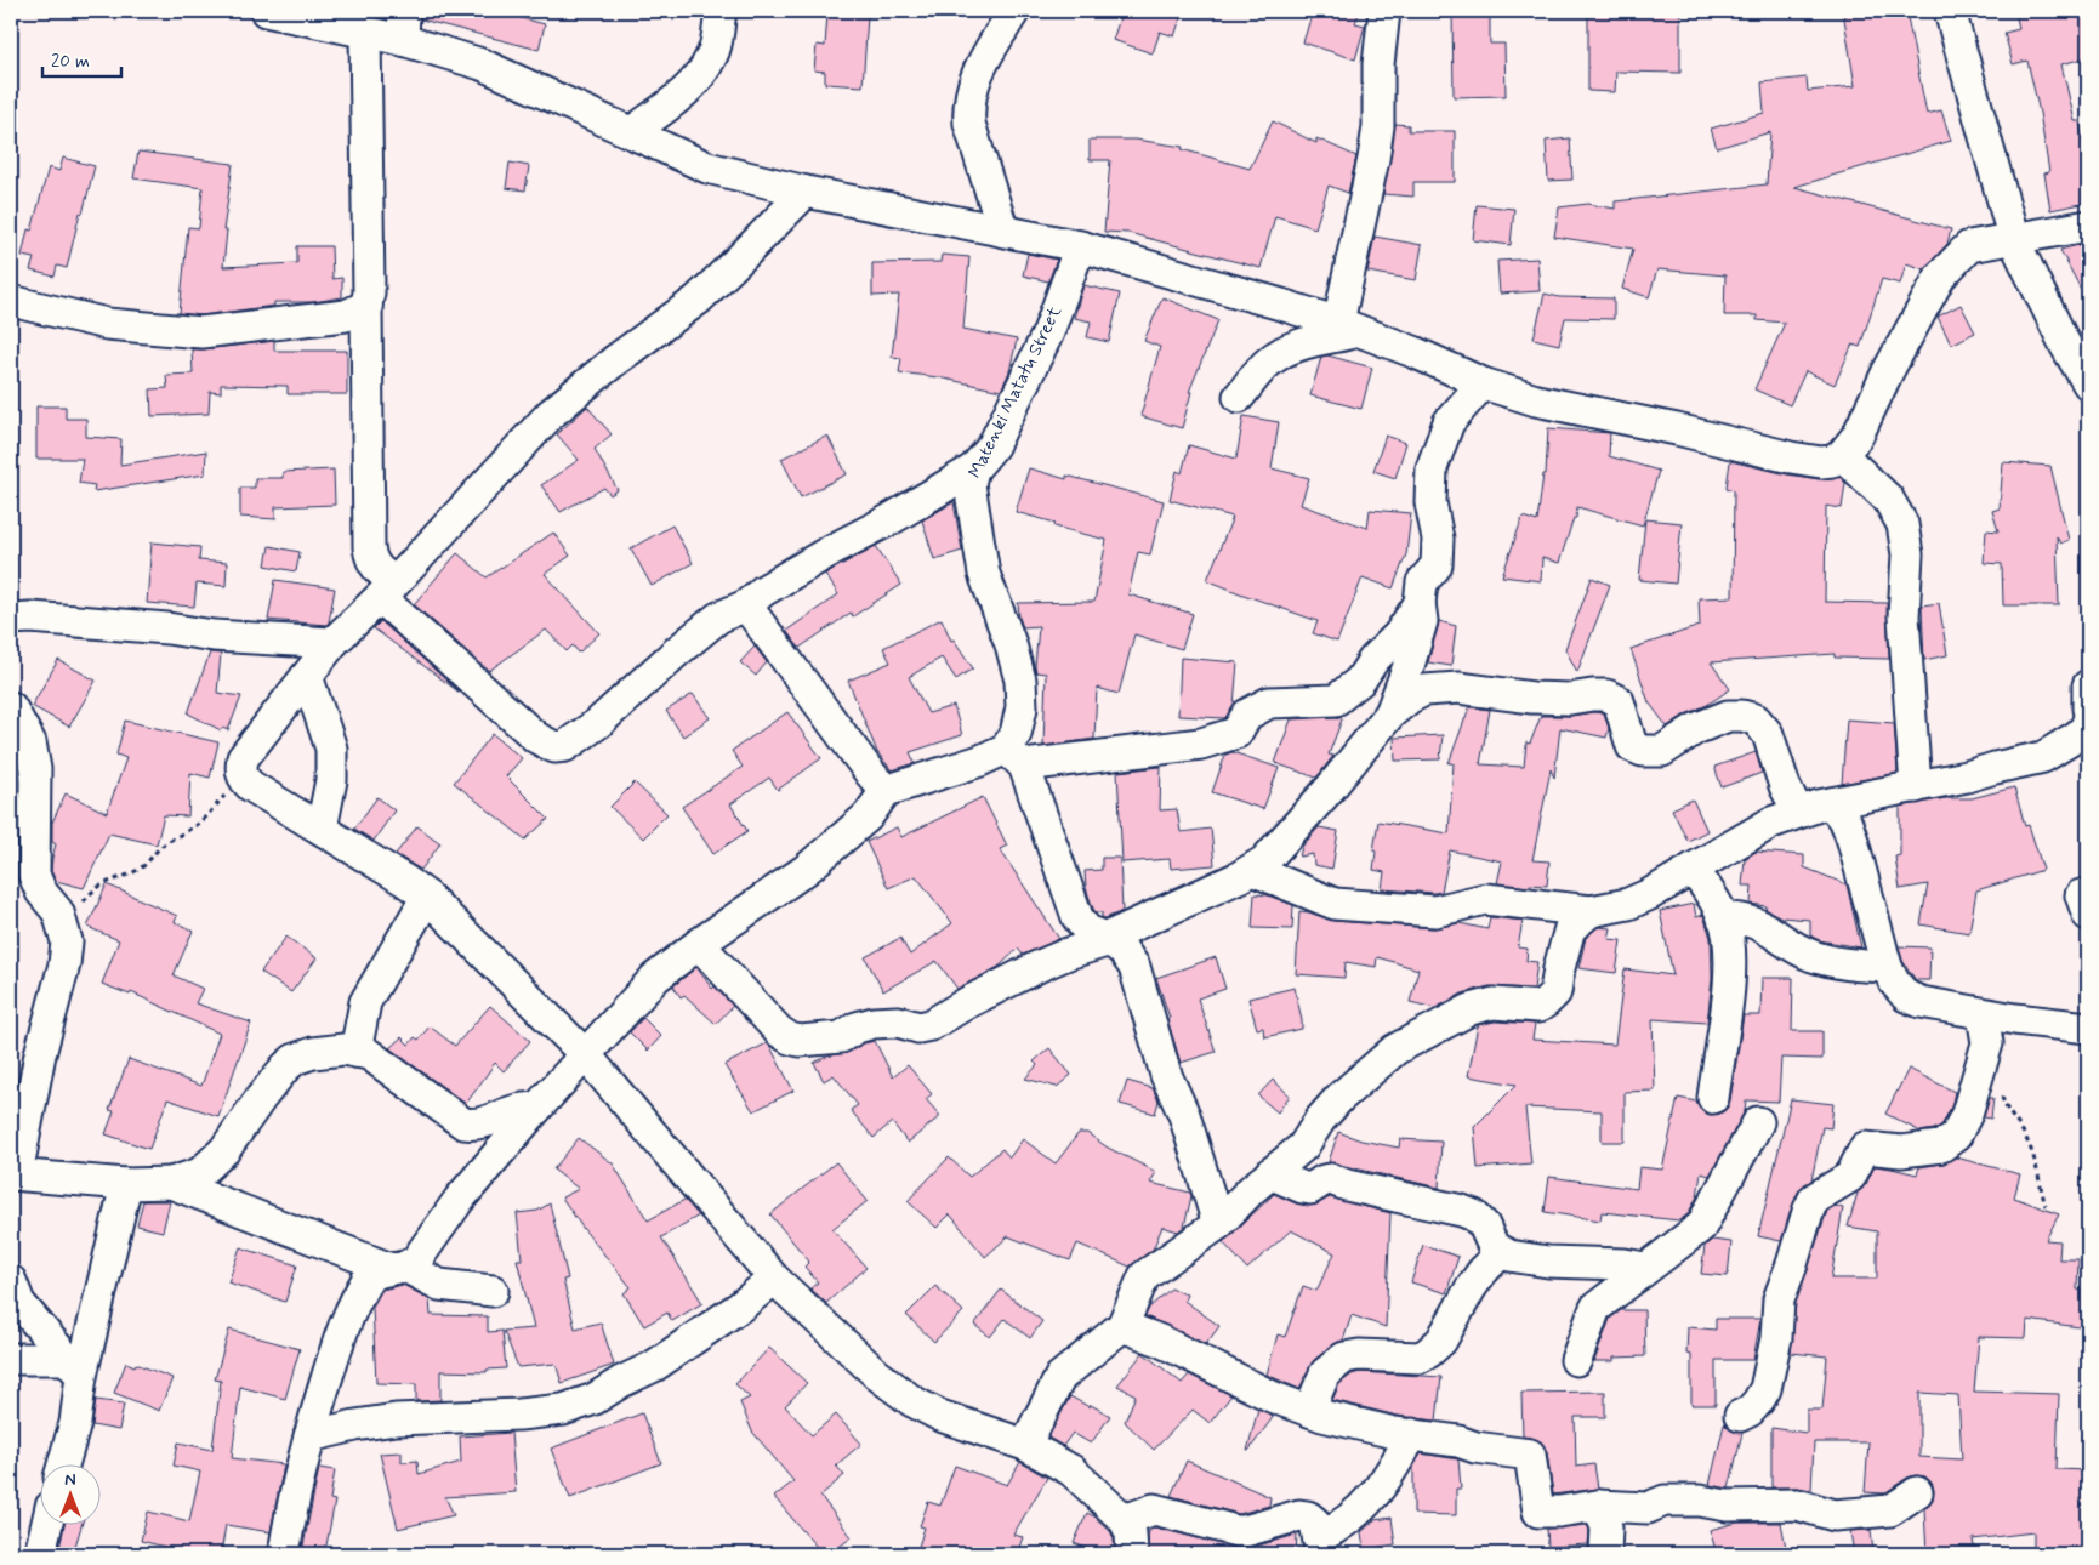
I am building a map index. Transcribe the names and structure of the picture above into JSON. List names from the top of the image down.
{
  "streets": {
    "street": ["Matenki Matatu Street"]
  },
  "scale_bar": "20 m",
  "north": "top"
}
